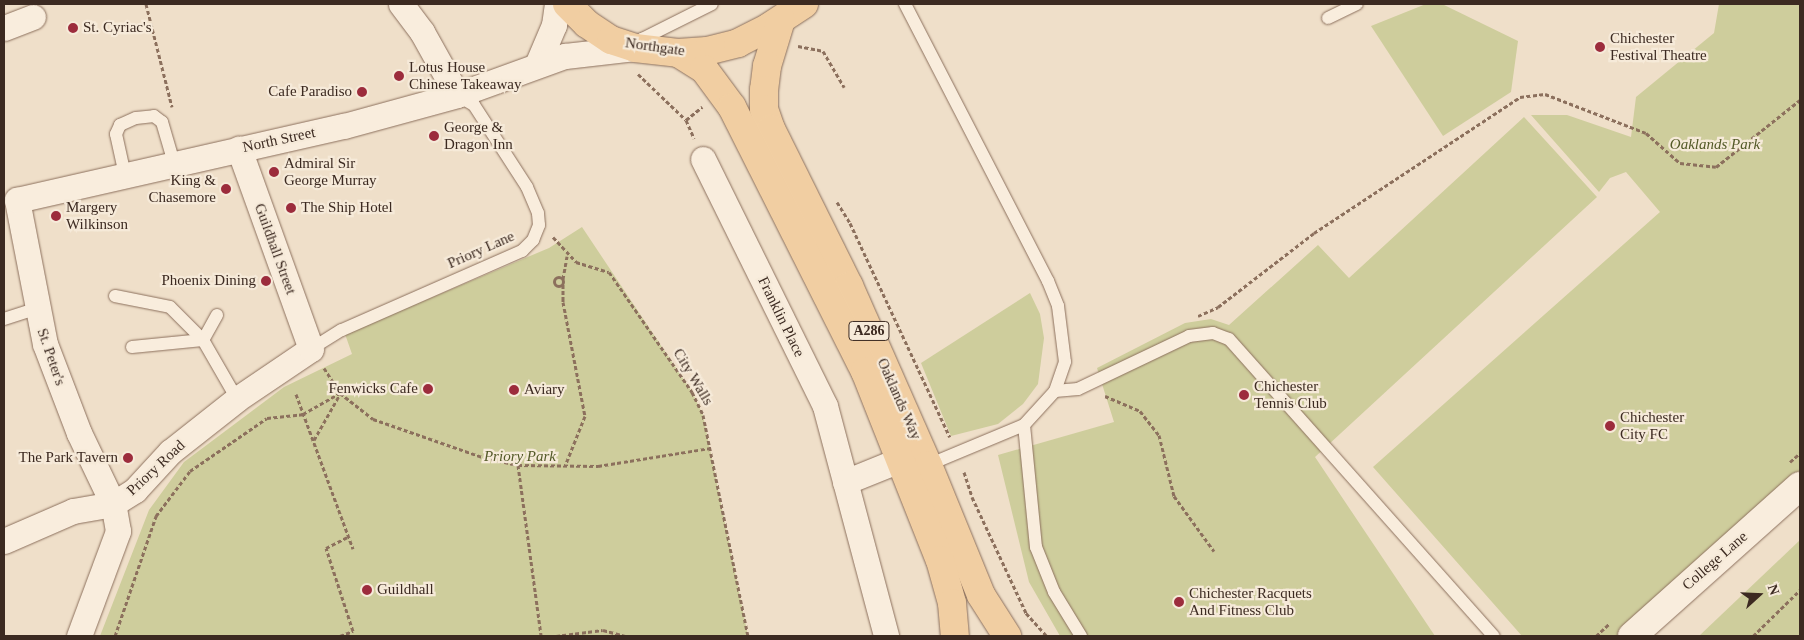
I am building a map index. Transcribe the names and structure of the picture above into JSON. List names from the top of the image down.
{
  "streets": {
    "main road": ["Northgate", "A286", "Oaklands Way"],
    "street": [
      "North Street",
      "Guildhall Street",
      "Franklin Place",
      "St. Peter's",
      "Priory Road",
      "College Lane"
    ],
    "lane": ["Priory Lane"],
    "path": ["City Walls"]
  },
  "crossings": [
    ["Northgate", "North Street"],
    ["Northgate", "Oaklands Way"],
    ["North Street", "Guildhall Street"],
    ["North Street", "Priory Lane"],
    ["North Street", "St. Peter's"],
    ["Guildhall Street", "Priory Lane"],
    ["Guildhall Street", "Priory Road"],
    ["Priory Lane", "City Walls"],
    ["Priory Lane", "Priory Road"],
    ["St. Peter's", "Priory Road"]
  ],
  "parks": ["Oaklands Park", "Priory Park"],
  "places": [
    "St. Cyriac's",
    "Chichester Festival Theatre",
    "Lotus House Chinese Takeaway",
    "Cafe Paradiso",
    "George & Dragon Inn",
    "Admiral Sir George Murray",
    "King & Chasemore",
    "The Ship Hotel",
    "Margery Wilkinson",
    "Phoenix Dining",
    "Fenwicks Cafe",
    "Aviary",
    "Chichester Tennis Club",
    "Chichester City FC",
    "The Park Tavern",
    "Guildhall",
    "Chichester Racquets And Fitness Club"
  ],
  "north": "right"
}
